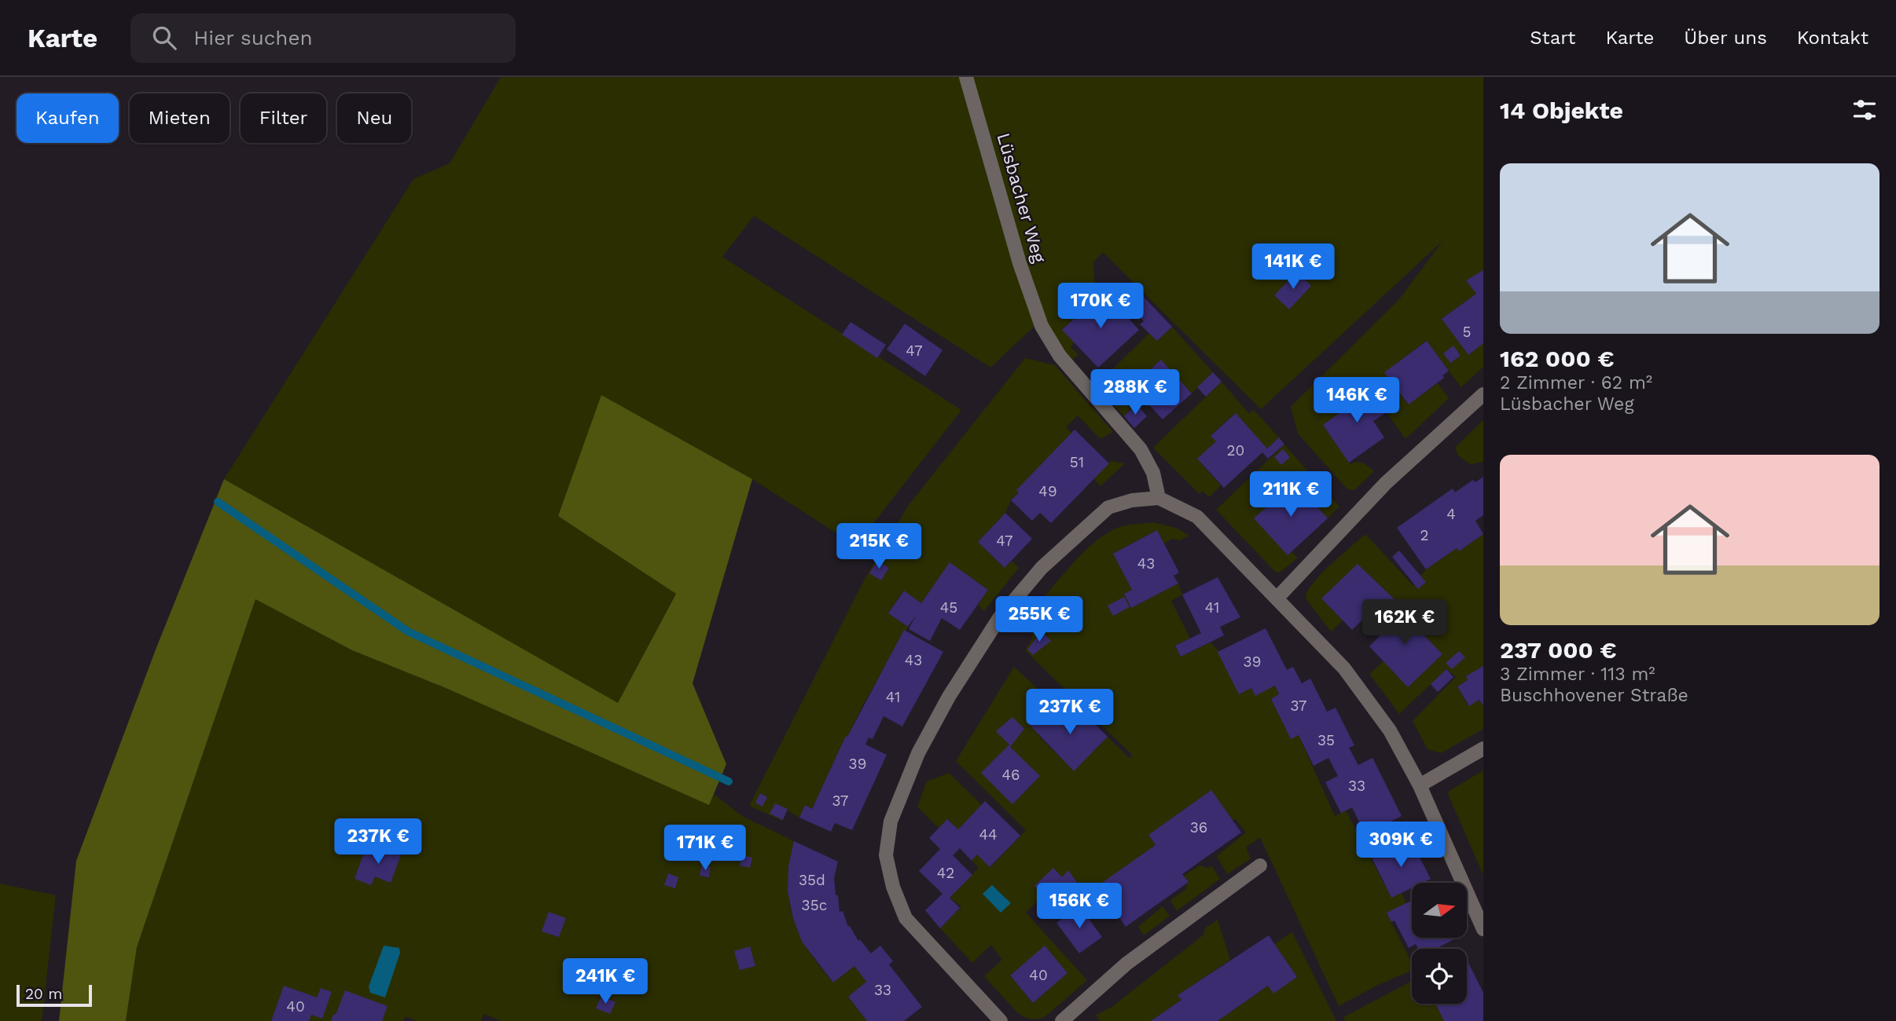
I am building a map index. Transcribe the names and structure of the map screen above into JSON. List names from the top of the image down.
{
  "streets": {
    "street": ["Lüsbacher Weg"]
  },
  "house_numbers": [
    "5",
    "47",
    "20",
    "51",
    "49",
    "4",
    "2",
    "47",
    "43",
    "45",
    "41",
    "43",
    "39",
    "41",
    "37",
    "35",
    "39",
    "46",
    "33",
    "37",
    "36",
    "44",
    "42",
    "35d",
    "35c",
    "40",
    "33",
    "40"
  ],
  "scale_bar": "20 m",
  "north": "right",
  "page": {
    "header": "Karte",
    "search": "Hier suchen",
    "nav": [
      "Start",
      "Karte",
      "Über uns",
      "Kontakt"
    ],
    "heading": "14 Objekte",
    "chip": [
      "Kaufen",
      "Mieten",
      "Filter",
      "Neu"
    ],
    "list": [
      {
        "name": "162 000 €",
        "note": "2 Zimmer · 62 m² · Lüsbacher Weg"
      },
      {
        "name": "237 000 €",
        "note": "3 Zimmer · 113 m² · Buschhovener Straße"
      }
    ],
    "price": [
      "141K €",
      "170K €",
      "288K €",
      "146K €",
      "211K €",
      "215K €",
      "255K €",
      "162K €",
      "237K €",
      "237K €",
      "309K €",
      "171K €",
      "156K €",
      "241K €"
    ],
    "scale": "20 m"
  }
}
